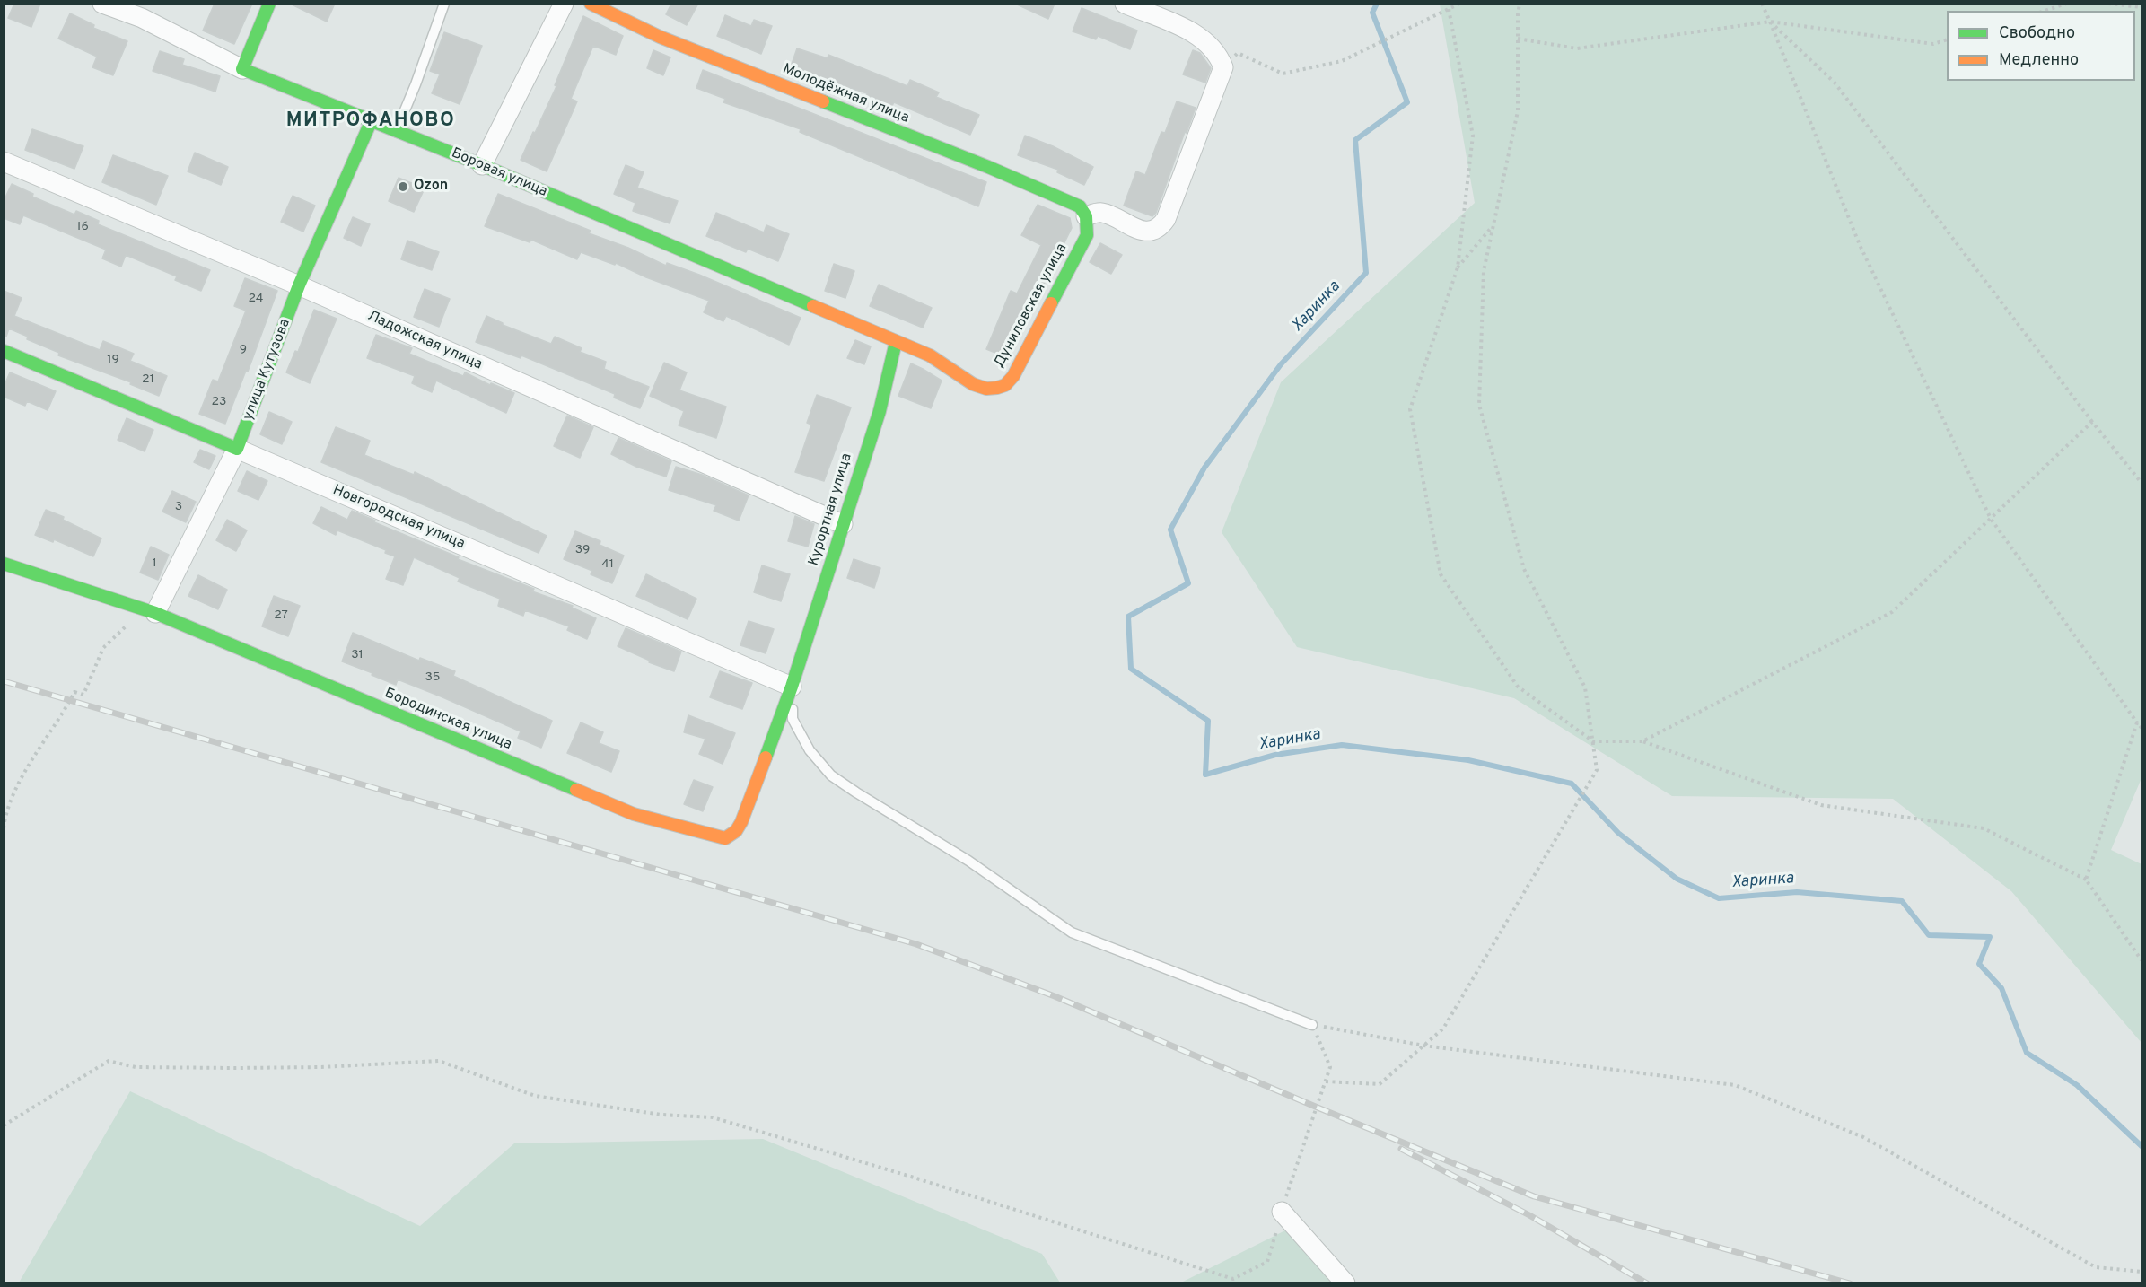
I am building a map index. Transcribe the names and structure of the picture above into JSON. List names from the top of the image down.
{
  "streets": {
    "street": [
      "Молодёжная улица",
      "Боровая улица",
      "Дуниловская улица",
      "Ладожская улица",
      "улица Кутузова",
      "Курортная улица",
      "Новгородская улица",
      "Бородинская улица"
    ]
  },
  "crossings": [
    ["Молодёжная улица", "Дуниловская улица"],
    ["Боровая улица", "Дуниловская улица"],
    ["Боровая улица", "улица Кутузова"],
    ["Боровая улица", "Курортная улица"],
    ["Дуниловская улица", "Курортная улица"],
    ["Ладожская улица", "улица Кутузова"],
    ["Ладожская улица", "Курортная улица"],
    ["улица Кутузова", "Новгородская улица"],
    ["улица Кутузова", "Бородинская улица"],
    ["Курортная улица", "Новгородская улица"],
    ["Курортная улица", "Бородинская улица"],
    ["Новгородская улица", "Бородинская улица"]
  ],
  "districts": ["МИТРОФАНОВО"],
  "water": ["Харинка"],
  "places": ["Ozon"],
  "house_numbers": [
    "16",
    "24",
    "9",
    "19",
    "21",
    "23",
    "3",
    "39",
    "1",
    "41",
    "27",
    "31",
    "35"
  ],
  "legend": ["Свободно", "Медленно"]
}
